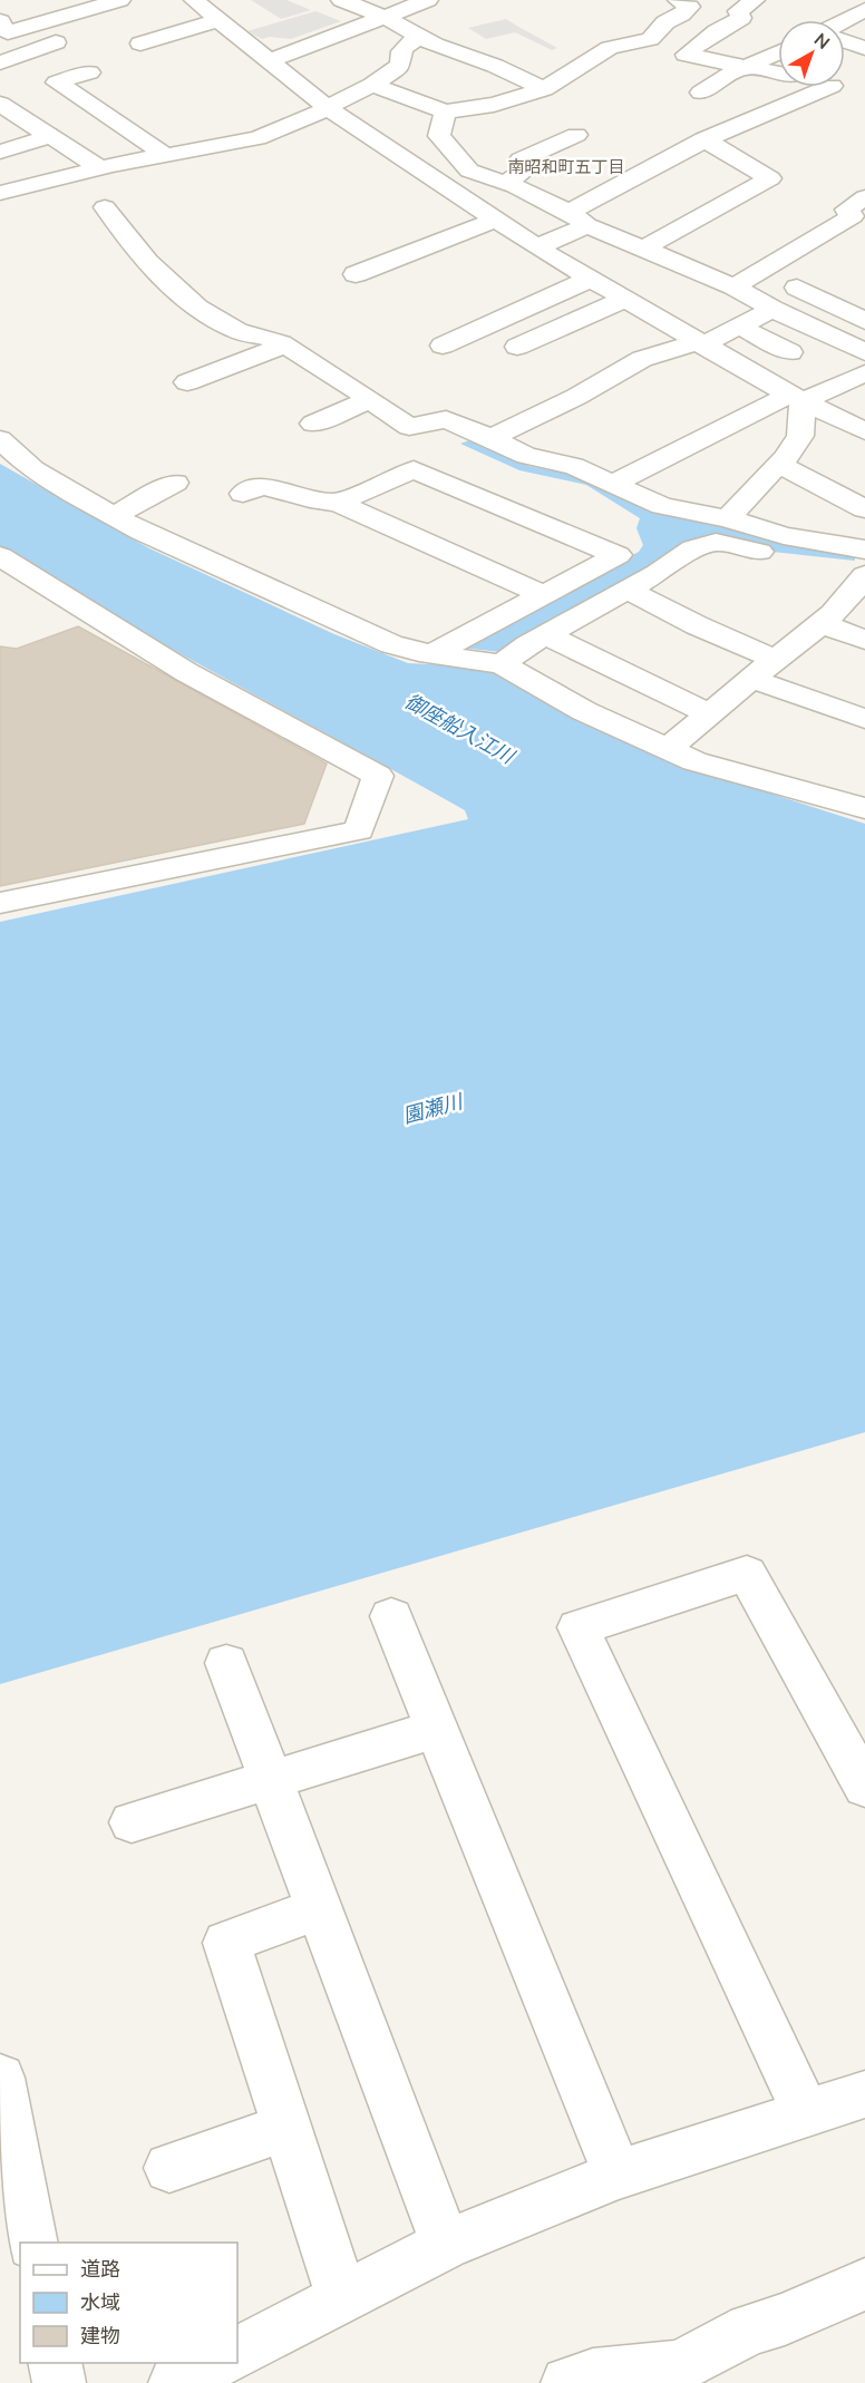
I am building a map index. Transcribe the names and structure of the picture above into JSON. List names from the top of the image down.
{
  "districts": ["南昭和町五丁目"],
  "water": ["御座船入江川", "園瀬川"],
  "legend": ["道路", "水域", "建物"],
  "north": "top right"
}
